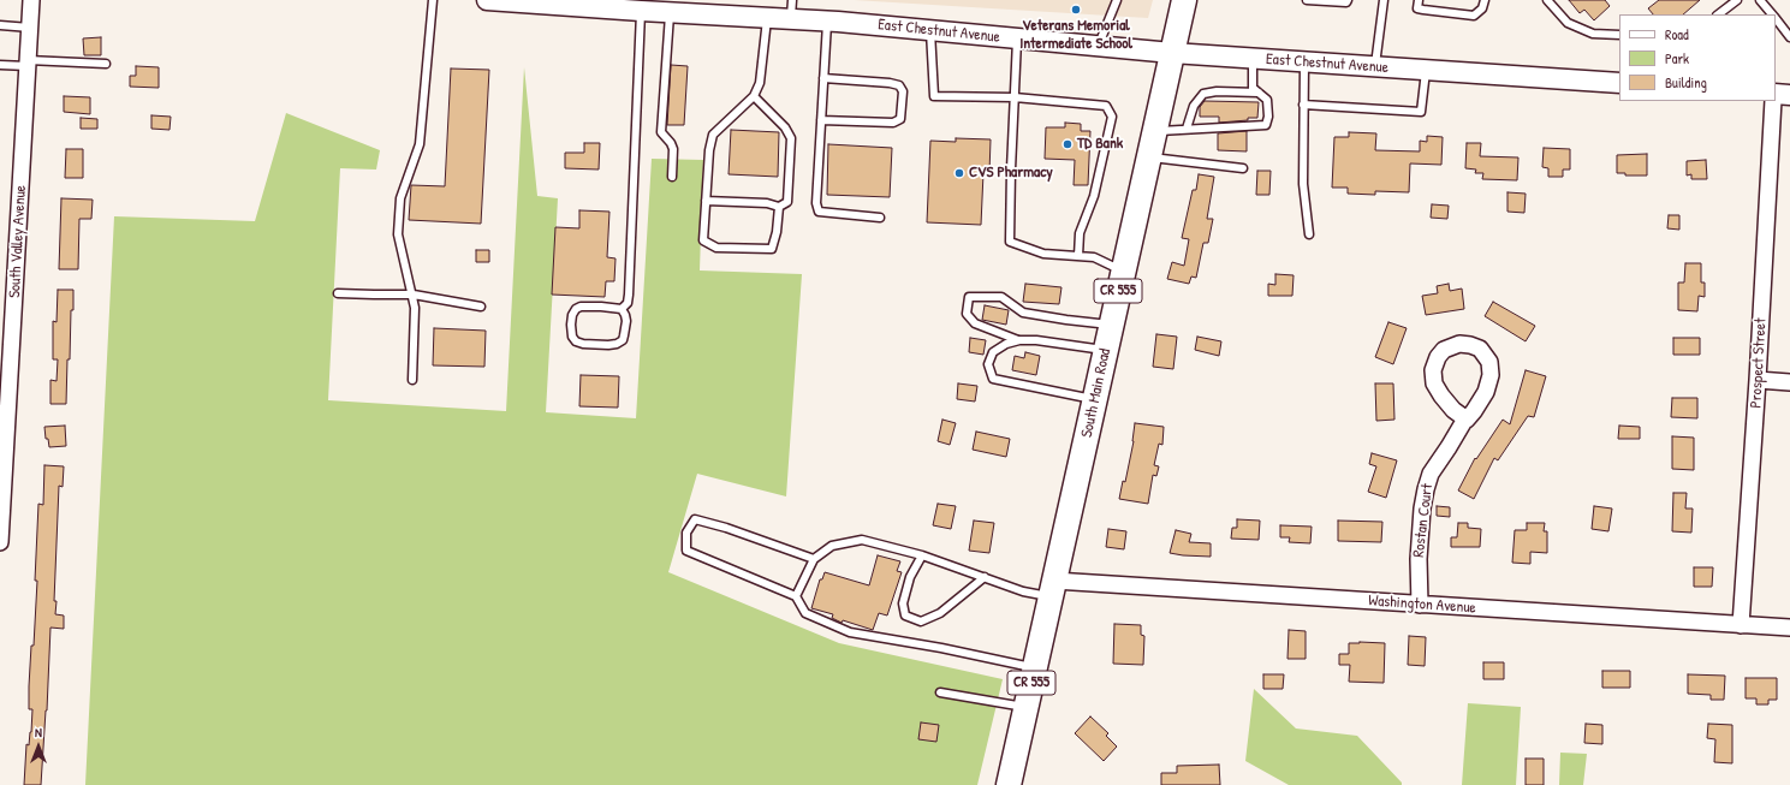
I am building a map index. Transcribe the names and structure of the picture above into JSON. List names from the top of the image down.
{
  "streets": {
    "main road": ["CR 555", "South Main Road"],
    "street": [
      "East Chestnut Avenue",
      "South Valley Avenue",
      "Prospect Street",
      "Rostan Court",
      "Washington Avenue"
    ]
  },
  "crossings": [
    ["East Chestnut Avenue", "South Main Road"],
    ["Prospect Street", "Washington Avenue"],
    ["South Main Road", "Washington Avenue"],
    ["Rostan Court", "Washington Avenue"]
  ],
  "places": ["Veterans Memorial Intermediate School", "TD Bank", "CVS Pharmacy"],
  "legend": ["Road", "Park", "Building"],
  "north": "top"
}
